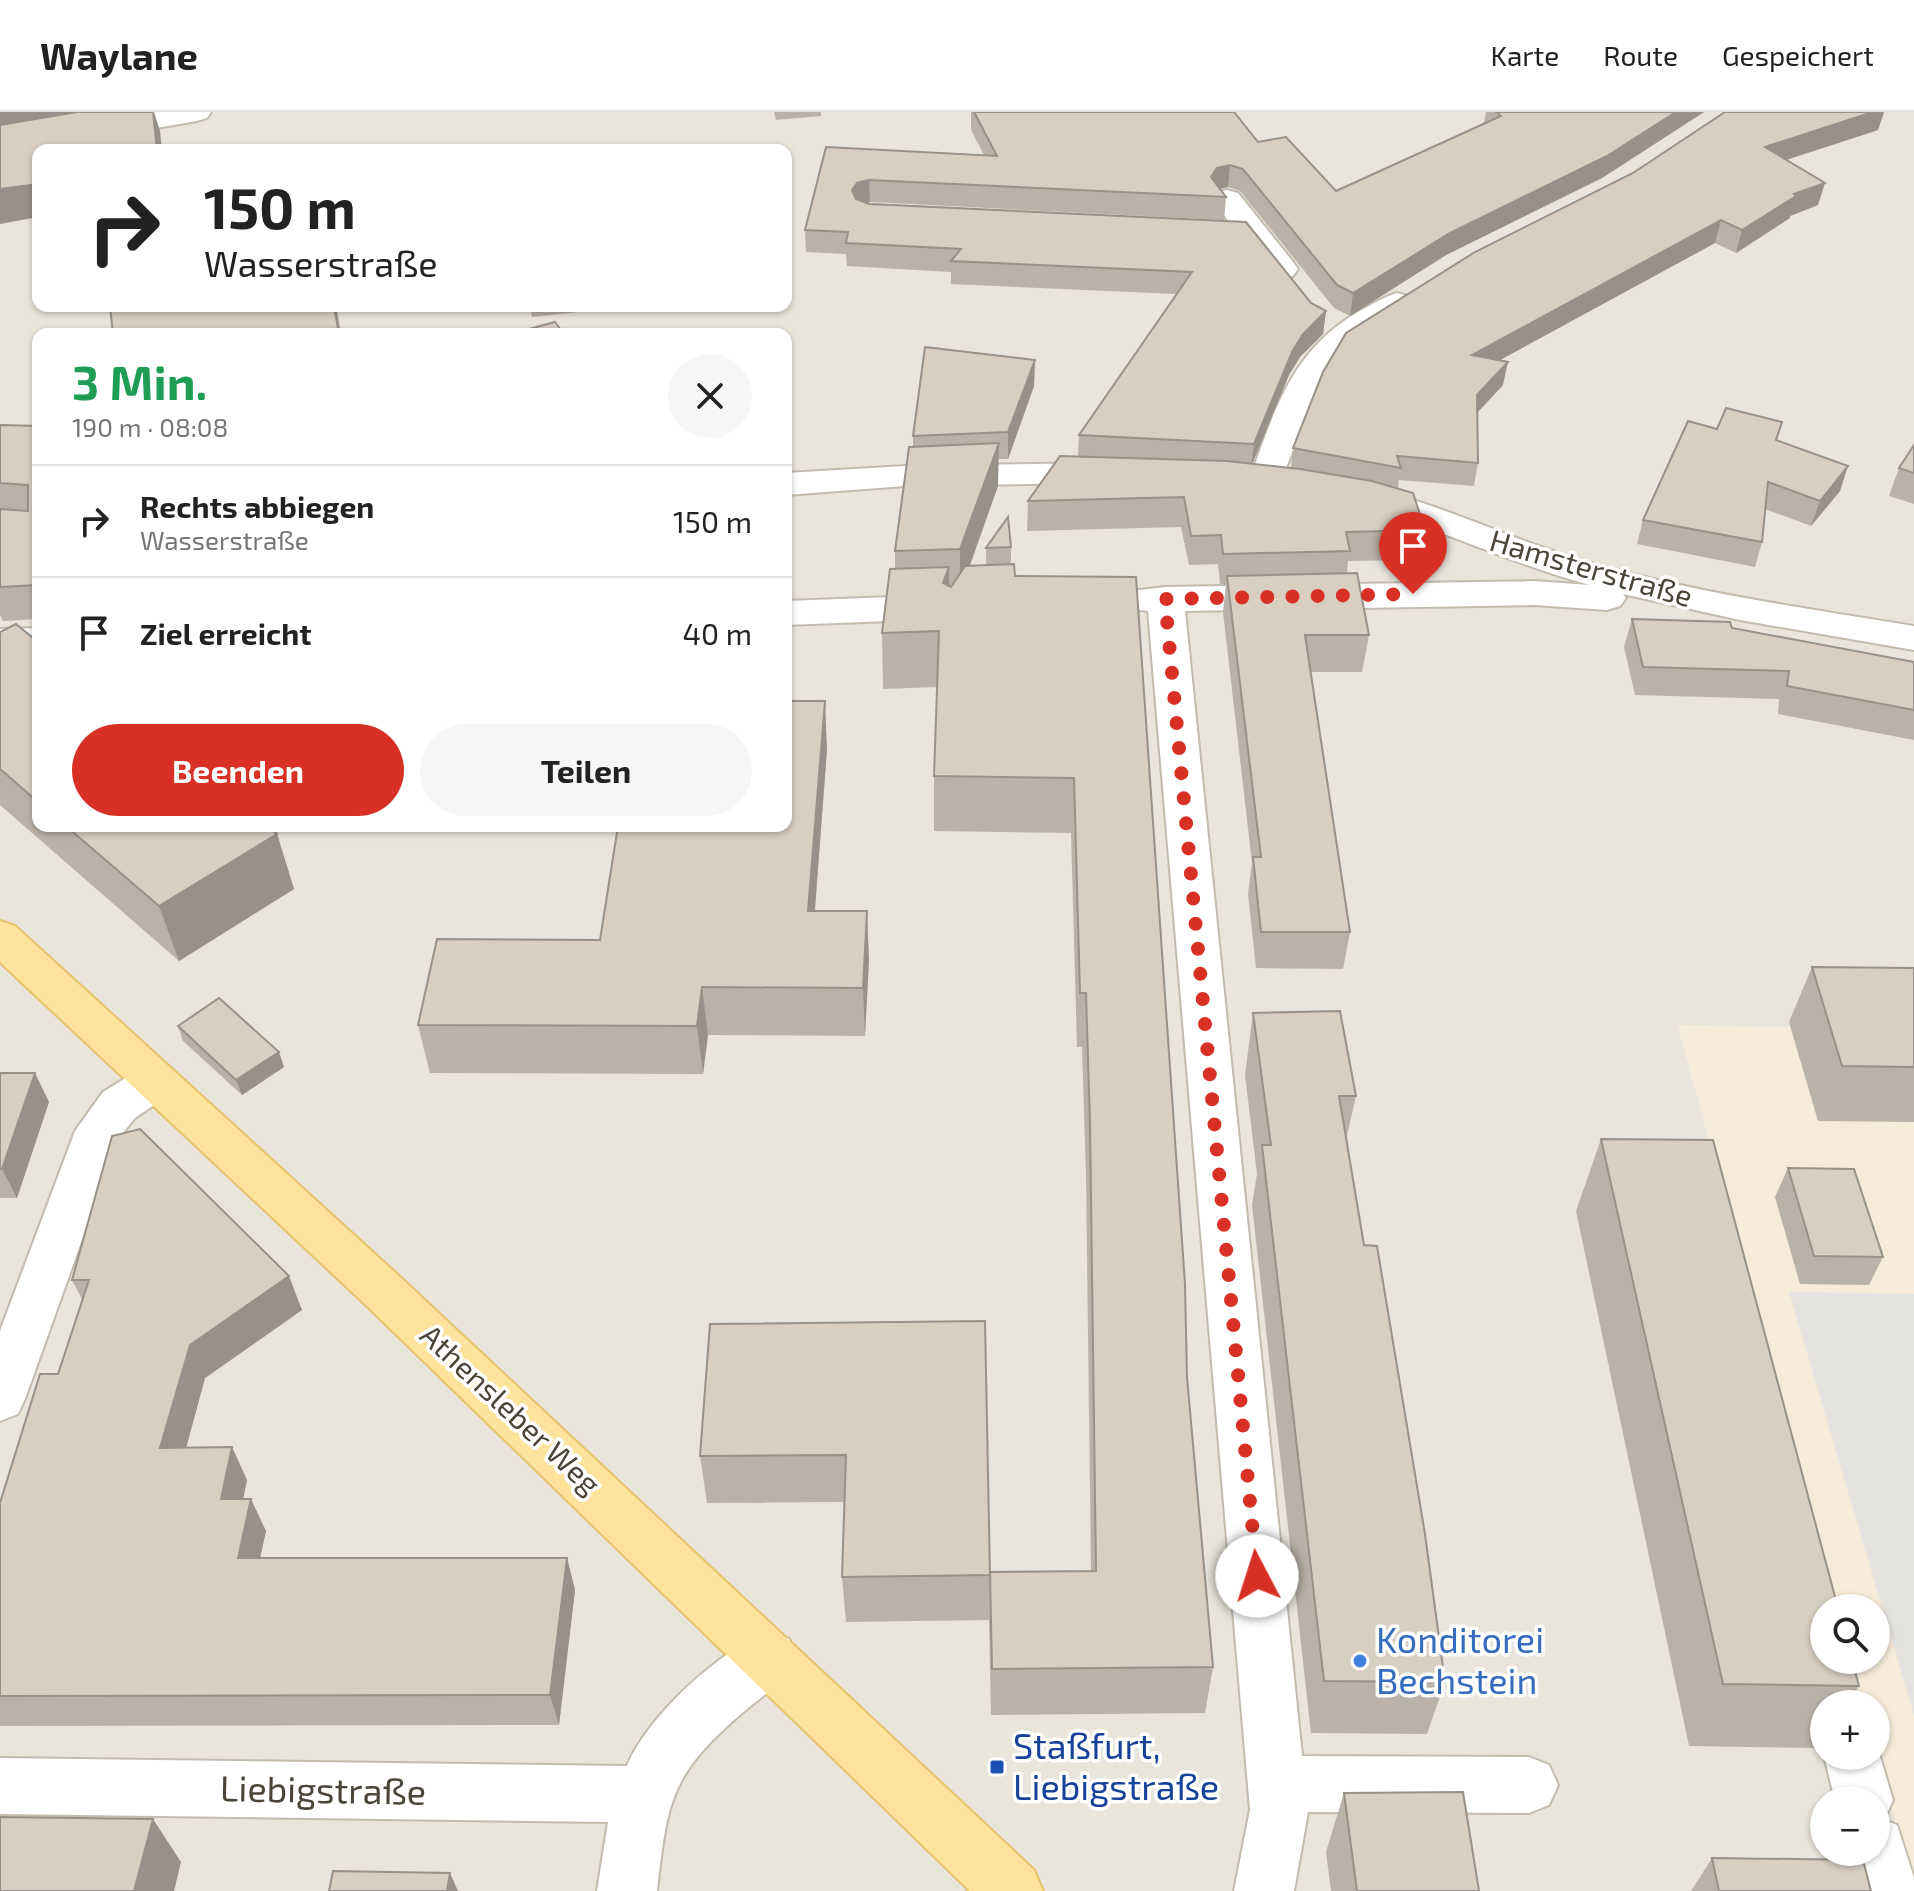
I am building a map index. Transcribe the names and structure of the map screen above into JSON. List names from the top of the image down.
{
  "streets": {
    "main road": ["Athensleber Weg"],
    "street": ["Hamsterstraße", "Liebigstraße"]
  },
  "places": {
    "other": ["Konditorei Bechstein"],
    "transit": ["Staßfurt, Liebigstraße"]
  },
  "page": {
    "header": "Waylane",
    "nav": ["Karte", "Route", "Gespeichert"],
    "turn": ["150 m", "Wasserstraße"],
    "heading": ["3 Min.", "190 m · 08:08"],
    "list": [
      {
        "name": "Rechts abbiegen",
        "note": "Wasserstraße",
        "value": "150 m"
      },
      {
        "name": "Ziel erreicht",
        "value": "40 m"
      }
    ],
    "buttons": ["Beenden", "Teilen"],
    "map_buttons": ["+", "−"]
  }
}
